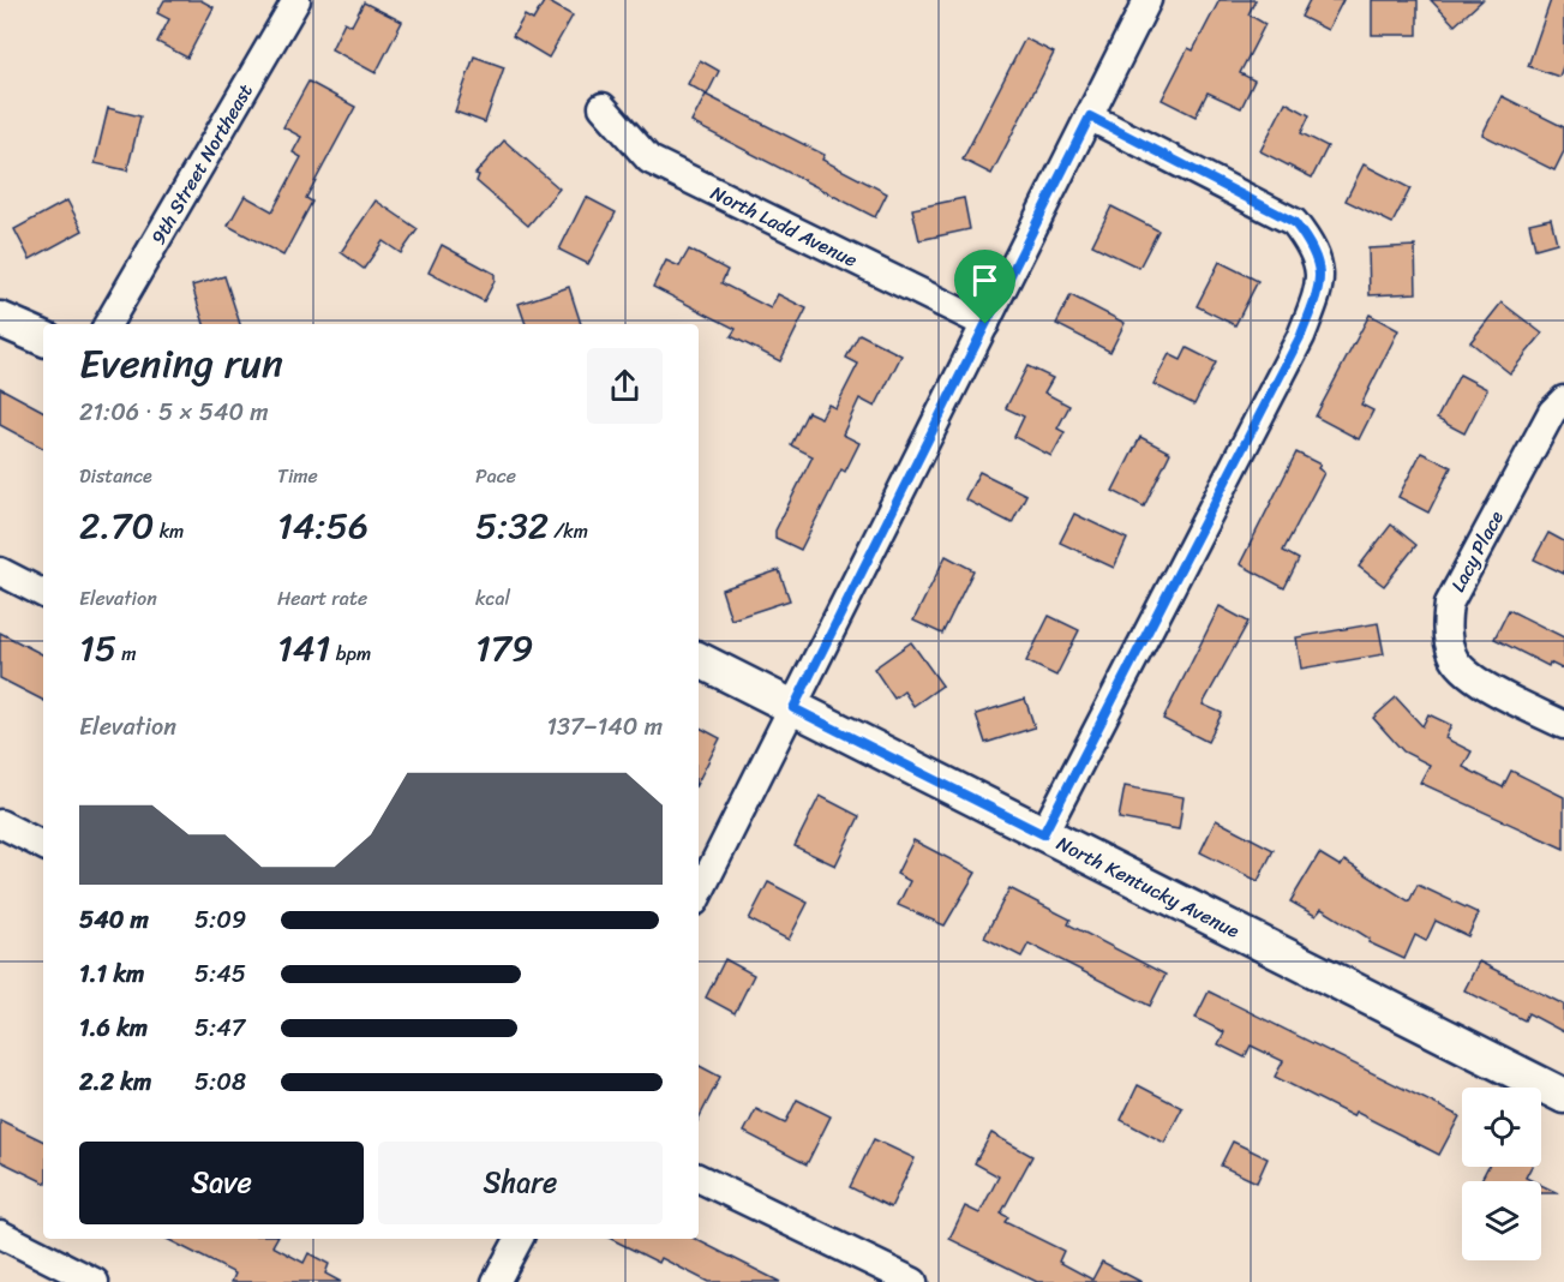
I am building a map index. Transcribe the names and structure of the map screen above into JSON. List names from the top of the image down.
{
  "streets": {
    "main road": ["North Kentucky Avenue"],
    "street": ["9th Street Northeast", "North Ladd Avenue", "Lacy Place"]
  },
  "page": {
    "heading": ["Evening run", "21:06 · 5 × 540 m"],
    "stats": [
      ["Distance", "2.70 km"],
      ["Time", "14:56"],
      ["Pace", "5:32 /km"],
      ["Elevation", "15 m"],
      ["Heart rate", "141 bpm"],
      ["kcal", "179"]
    ],
    "chart": ["Elevation", "137–140 m"],
    "list": [
      {
        "name": "540 m",
        "note": "5:09"
      },
      {
        "name": "1.1 km",
        "note": "5:45"
      },
      {
        "name": "1.6 km",
        "note": "5:47"
      },
      {
        "name": "2.2 km",
        "note": "5:08"
      }
    ],
    "buttons": ["Save", "Share"]
  }
}
